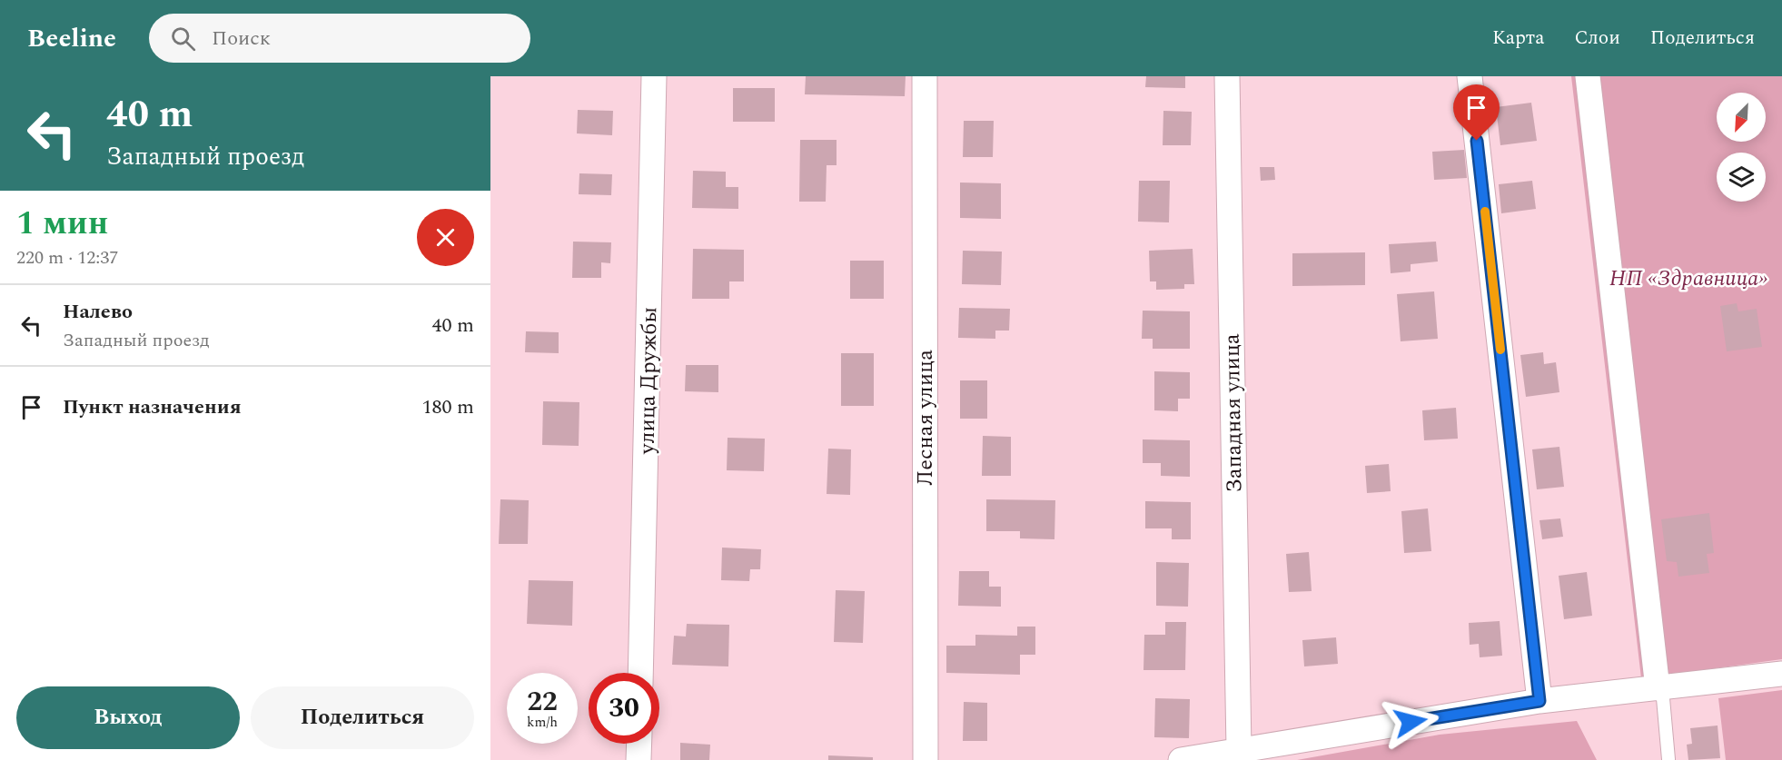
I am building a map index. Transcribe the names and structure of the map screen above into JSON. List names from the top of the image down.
{
  "streets": {
    "street": ["улица Дружбы", "Западная улица", "Лесная улица"]
  },
  "parks": ["НП «Здравница»"],
  "north": "bottom left",
  "page": {
    "header": "Beeline",
    "search": "Поиск",
    "nav": ["Карта", "Слои", "Поделиться"],
    "turn": ["40 m", "Западный проезд"],
    "heading": ["1 мин", "220 m · 12:37"],
    "list": [
      {
        "name": "Налево",
        "note": "Западный проезд",
        "value": "40 m"
      },
      {
        "name": "Пункт назначения",
        "value": "180 m"
      }
    ],
    "speed": "22 km/h",
    "limit": "30",
    "buttons": ["Выход", "Поделиться"]
  }
}
